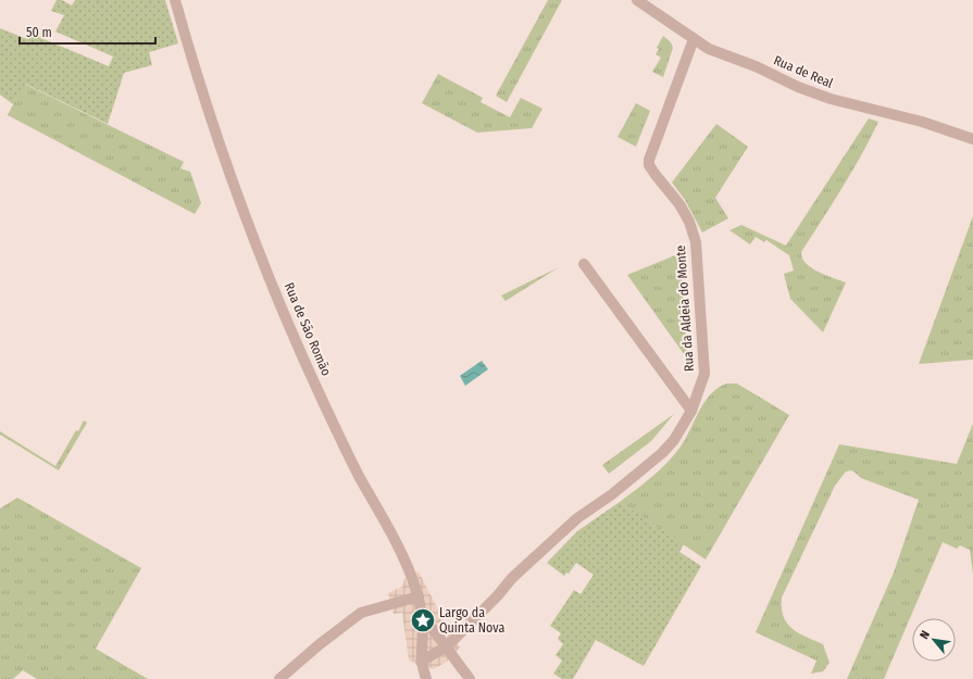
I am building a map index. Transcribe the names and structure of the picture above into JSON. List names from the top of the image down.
{
  "streets": {
    "street": ["Rua de Real", "Rua da Aldeia do Monte", "Rua de São Romão"]
  },
  "crossings": [
    ["Rua de Real", "Rua da Aldeia do Monte"]
  ],
  "places": {
    "place": ["Largo da Quinta Nova"]
  },
  "scale_bar": "50 m",
  "north": "top left"
}
